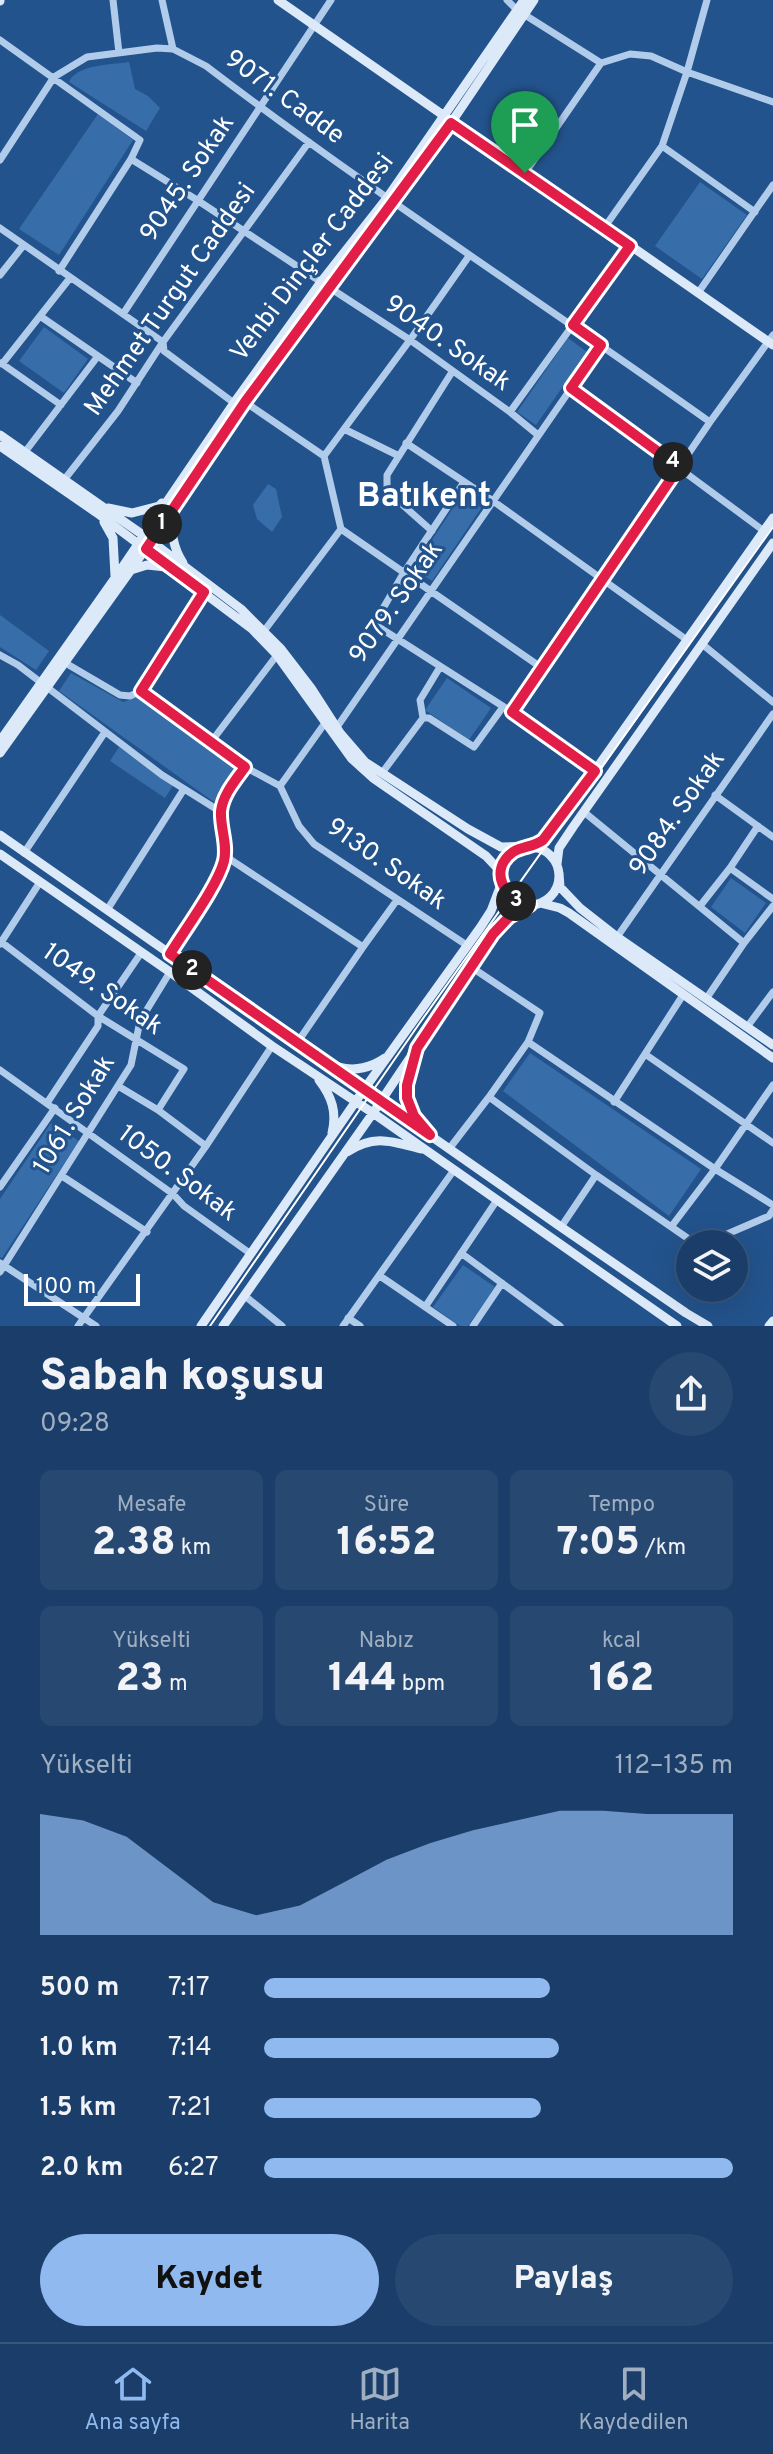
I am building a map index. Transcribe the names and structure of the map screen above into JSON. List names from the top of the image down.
{
  "streets": {
    "street": [
      "9071. Cadde",
      "9045. Sokak",
      "Vehbi Dinçler Caddesi",
      "Mehmet Turgut Caddesi",
      "9040. Sokak",
      "9079. Sokak",
      "9084. Sokak",
      "9130. Sokak",
      "1049. Sokak",
      "1061. Sokak",
      "1050. Sokak"
    ]
  },
  "crossings": [
    ["9071. Cadde", "9045. Sokak"],
    ["9071. Cadde", "Vehbi Dinçler Caddesi"],
    ["9071. Cadde", "Mehmet Turgut Caddesi"],
    ["9071. Cadde", "9079. Sokak"],
    ["9040. Sokak", "9079. Sokak"],
    ["1049. Sokak", "1061. Sokak"],
    ["1061. Sokak", "1050. Sokak"]
  ],
  "districts": ["Batıkent"],
  "scale_bar": "100 m",
  "page": {
    "pins": [
      "4",
      "1",
      "3",
      "2"
    ],
    "scale": "100 m",
    "heading": ["Sabah koşusu", "09:28"],
    "stats": [
      ["Mesafe", "2.38 km"],
      ["Süre", "16:52"],
      ["Tempo", "7:05 /km"],
      ["Yükselti", "23 m"],
      ["Nabız", "144 bpm"],
      ["kcal", "162"]
    ],
    "chart": ["Yükselti", "112–135 m"],
    "list": [
      {
        "name": "500 m",
        "note": "7:17"
      },
      {
        "name": "1.0 km",
        "note": "7:14"
      },
      {
        "name": "1.5 km",
        "note": "7:21"
      },
      {
        "name": "2.0 km",
        "note": "6:27"
      }
    ],
    "buttons": ["Kaydet", "Paylaş"],
    "tabs": ["Ana sayfa", "Harita", "Kaydedilen"]
  }
}
